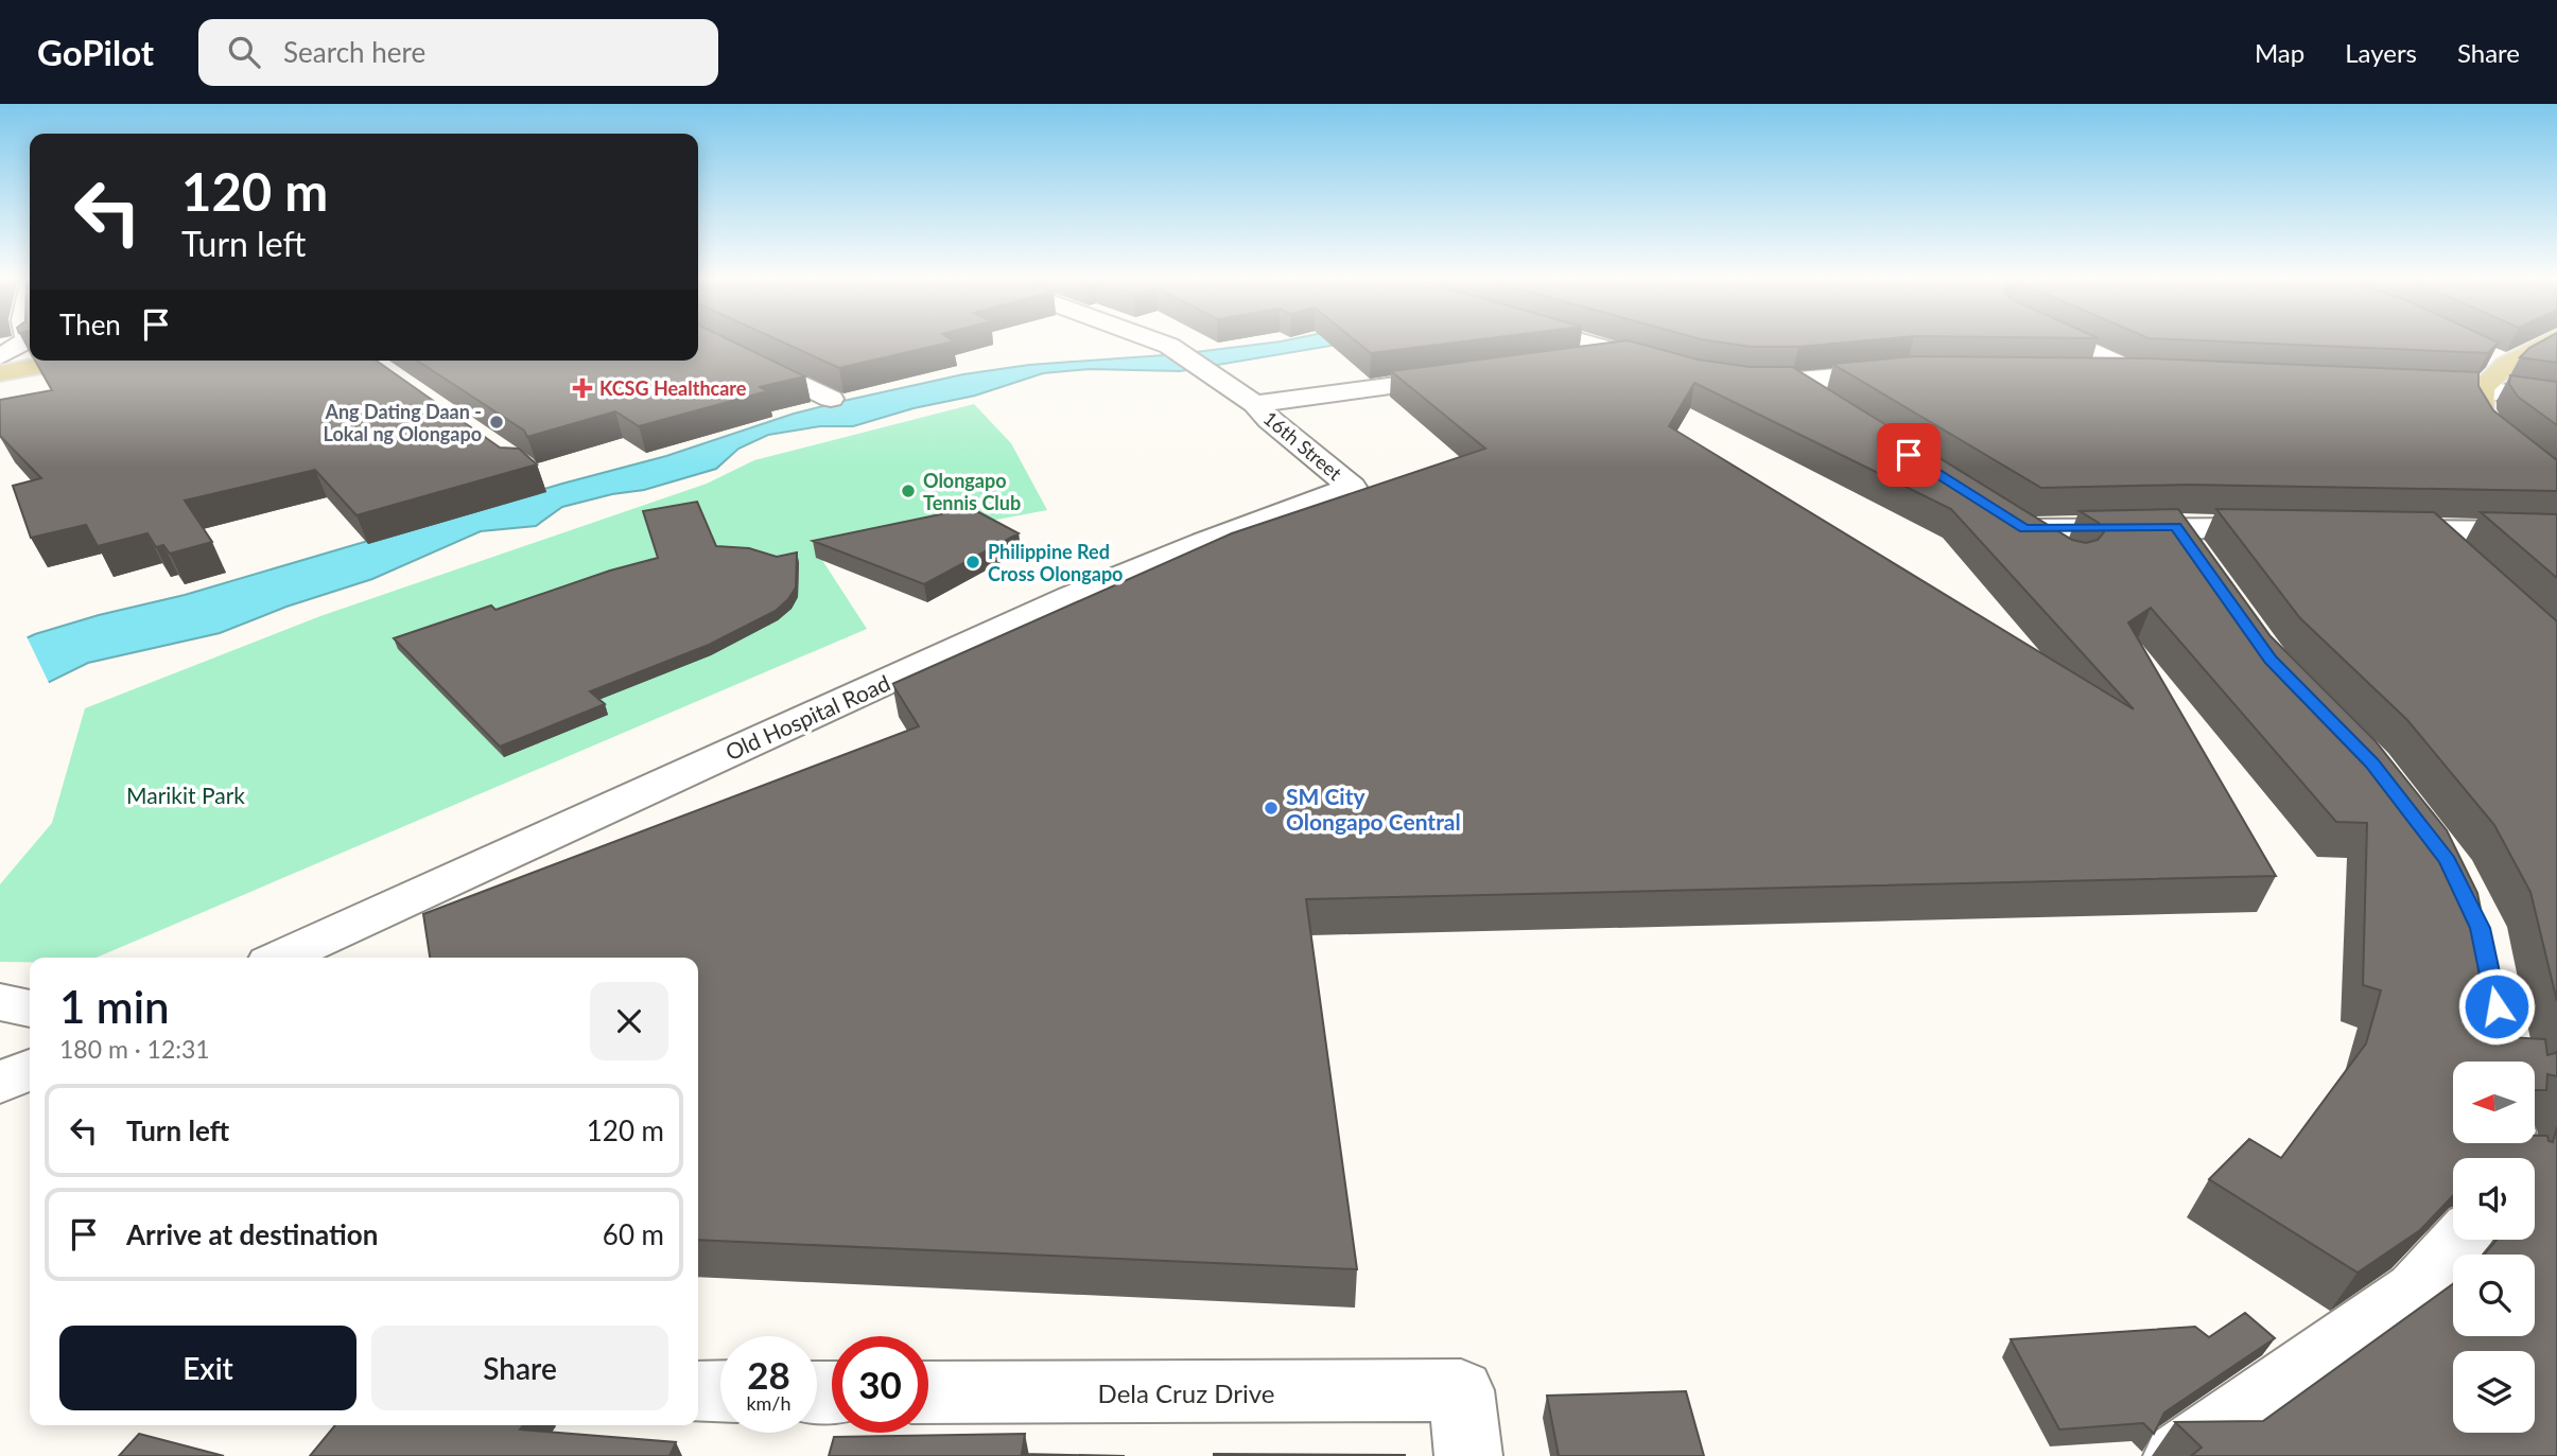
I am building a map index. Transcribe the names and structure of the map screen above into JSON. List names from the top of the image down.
{
  "streets": {
    "street": ["16th Street", "Old Hospital Road", "Dela Cruz Drive"]
  },
  "crossings": [
    ["16th Street", "Old Hospital Road"]
  ],
  "parks": ["Marikit Park"],
  "places": {
    "health": ["KCSG Healthcare"],
    "other": [
      "Ang Dating Daan - Lokal ng Olongapo",
      "Olongapo Tennis Club",
      "Philippine Red Cross Olongapo",
      "SM City Olongapo Central"
    ]
  },
  "north": "left",
  "page": {
    "header": "GoPilot",
    "search": "Search here",
    "nav": ["Map", "Layers", "Share"],
    "turn": ["120 m", "Turn left"],
    "then": "Then",
    "heading": ["1 min", "180 m · 12:31"],
    "list": [
      {
        "name": "Turn left",
        "value": "120 m"
      },
      {
        "name": "Arrive at destination",
        "value": "60 m"
      }
    ],
    "buttons": ["Exit", "Share"],
    "speed": "28 km/h",
    "limit": "30"
  }
}
